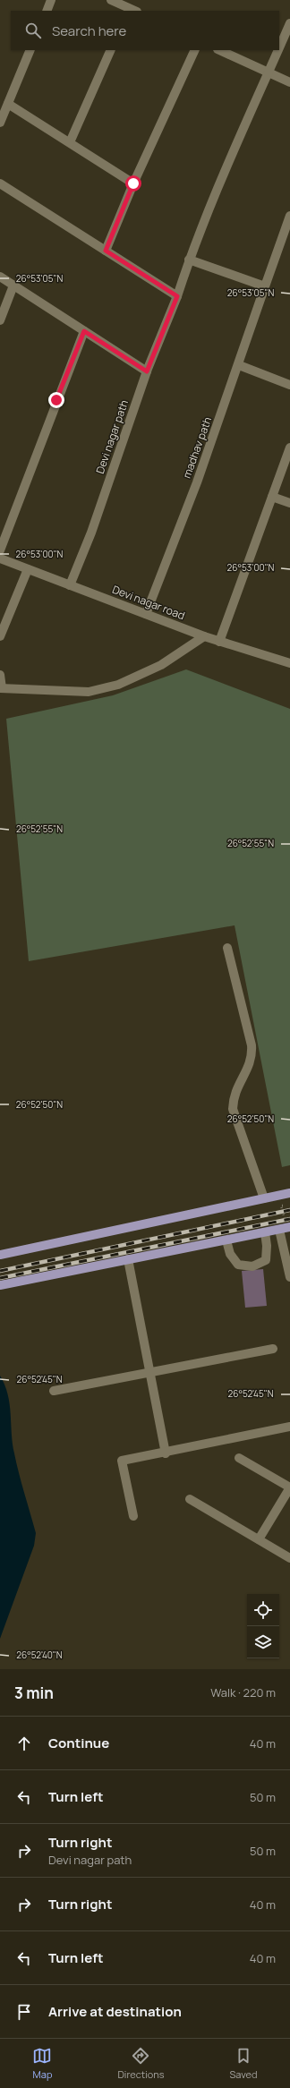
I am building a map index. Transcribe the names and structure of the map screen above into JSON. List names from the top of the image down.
{
  "streets": {
    "street": ["Devi nagar path", "madhav path", "Devi nagar road"]
  },
  "crossings": [
    ["Devi nagar path", "Devi nagar road"],
    ["madhav path", "Devi nagar road"]
  ],
  "page": {
    "search": "Search here",
    "heading": ["3 min", "Walk · 220 m"],
    "list": [
      ["Continue", "40 m"],
      ["Turn left", "50 m"],
      ["Turn right", "Devi nagar path", "50 m"],
      ["Turn right", "40 m"],
      ["Turn left", "40 m"],
      "Arrive at destination"
    ],
    "nav": ["Map", "Directions", "Saved"]
  },
  "coordinates": [
    "26°53'05\"N",
    "26°53'00\"N",
    "26°52'55\"N",
    "26°52'50\"N",
    "26°52'45\"N",
    "26°52'40\"N"
  ]
}
